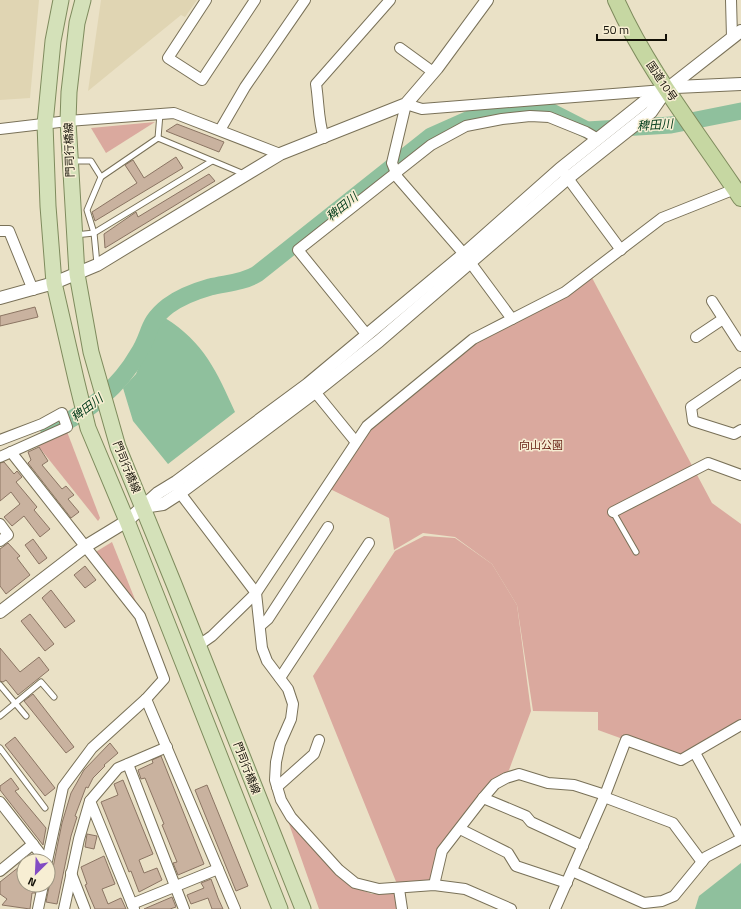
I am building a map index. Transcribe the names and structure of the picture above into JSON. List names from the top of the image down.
{
  "streets": {
    "highway": ["国道10号"],
    "main road": ["門司行橋線"]
  },
  "water": ["稗田川"],
  "parks": ["向山公園"],
  "scale_bar": "50 m",
  "north": "bottom left"
}
